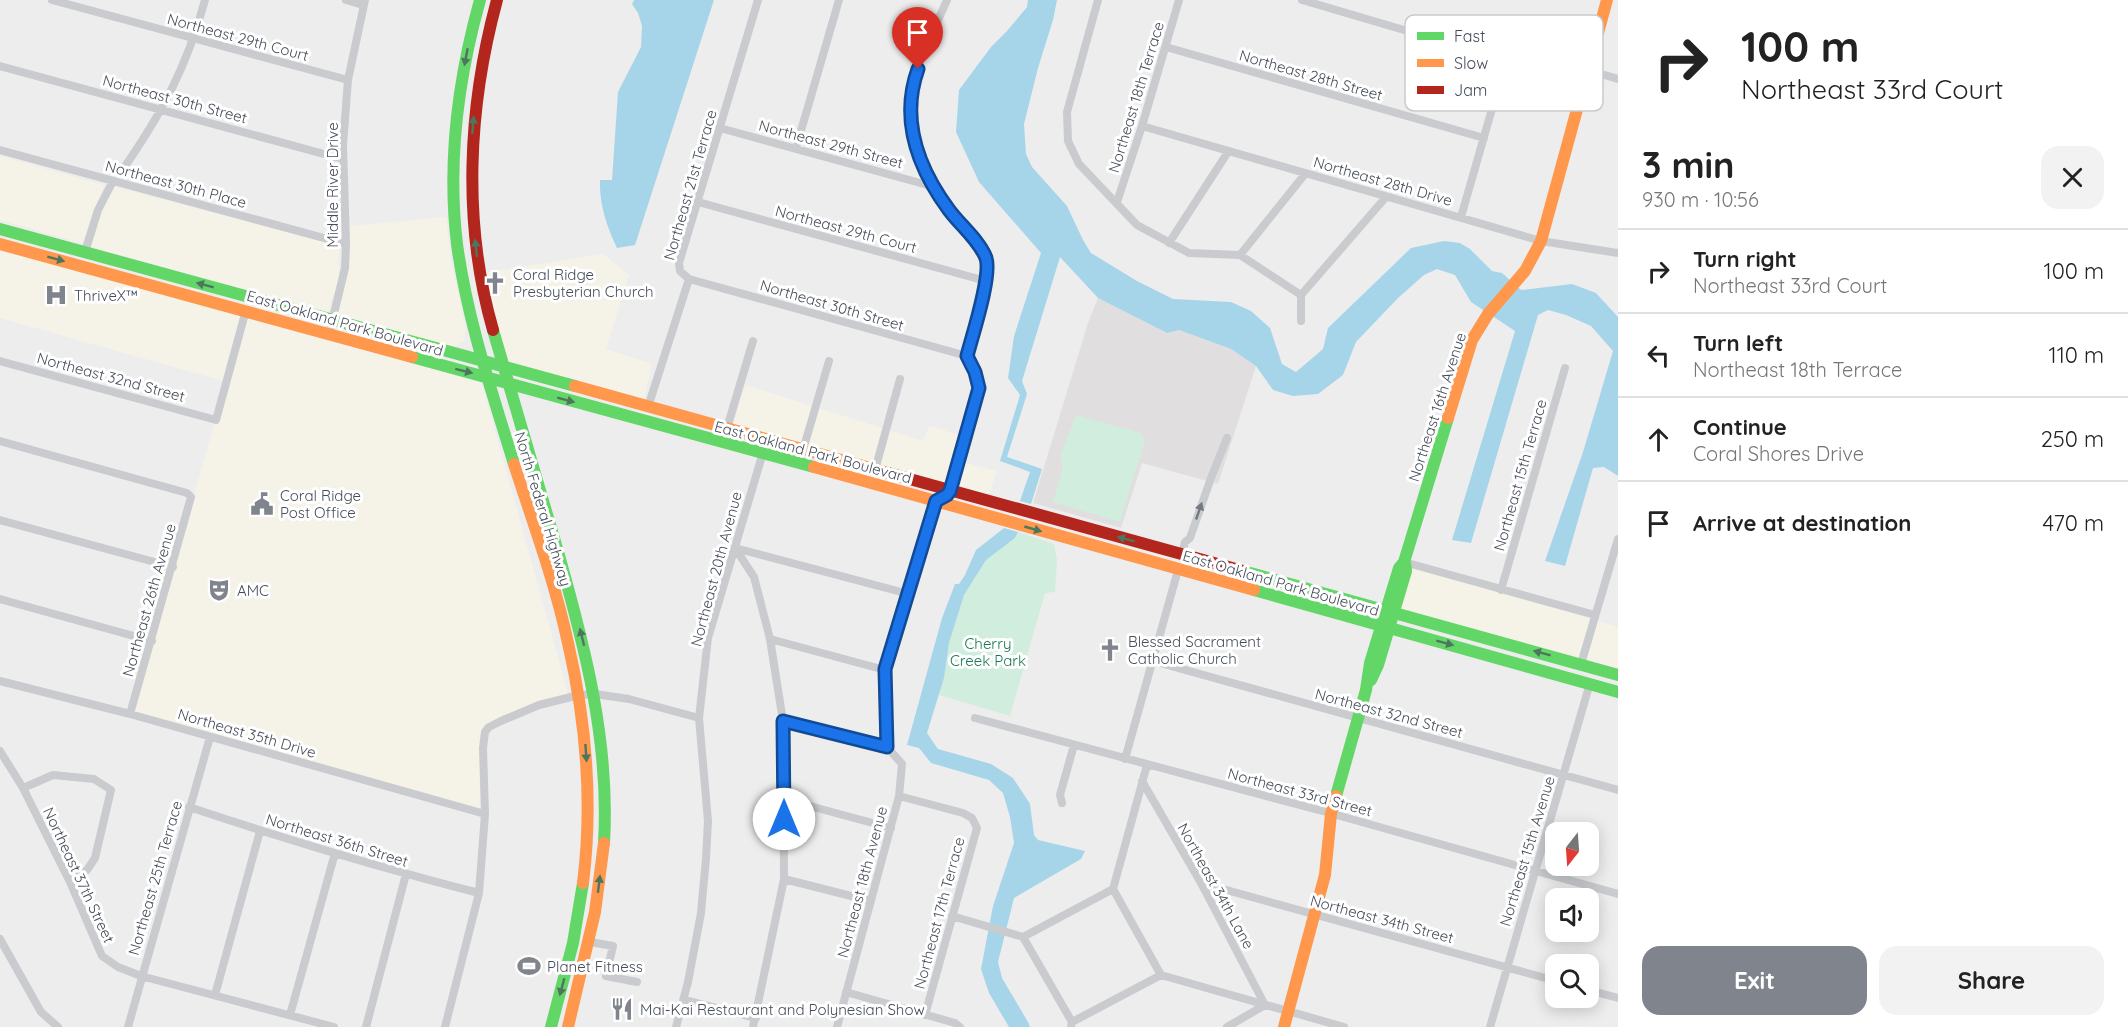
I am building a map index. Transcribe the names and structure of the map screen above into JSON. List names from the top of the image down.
{
  "streets": {
    "main road": ["East Oakland Park Boulevard", "Northeast 16th Avenue", "North Federal Highway"],
    "street": [
      "Northeast 29th Court",
      "Northeast 28th Street",
      "Northeast 18th Terrace",
      "Northeast 30th Street",
      "Northeast 29th Street",
      "Northeast 28th Drive",
      "Northeast 30th Place",
      "Middle River Drive",
      "Northeast 21st Terrace",
      "Northeast 32nd Street",
      "Northeast 15th Terrace",
      "Northeast 20th Avenue",
      "Northeast 26th Avenue",
      "Northeast 35th Drive",
      "Northeast 33rd Street",
      "Northeast 36th Street",
      "Northeast 15th Avenue",
      "Northeast 37th Street",
      "Northeast 25th Terrace",
      "Northeast 18th Avenue",
      "Northeast 34th Lane",
      "Northeast 17th Terrace",
      "Northeast 34th Street"
    ]
  },
  "crossings": [
    ["Northeast 29th Court", "Middle River Drive"],
    ["Northeast 29th Court", "Northeast 21st Terrace"],
    ["Northeast 28th Street", "Northeast 18th Terrace"],
    ["Northeast 18th Terrace", "Northeast 28th Drive"],
    ["Northeast 30th Street", "Middle River Drive"],
    ["Northeast 30th Street", "Northeast 21st Terrace"],
    ["Northeast 29th Street", "Northeast 21st Terrace"],
    ["Northeast 28th Drive", "Northeast 16th Avenue"],
    ["Northeast 30th Place", "Middle River Drive"],
    ["Middle River Drive", "East Oakland Park Boulevard"],
    ["Northeast 21st Terrace", "East Oakland Park Boulevard"],
    ["East Oakland Park Boulevard", "Northeast 32nd Street"],
    ["East Oakland Park Boulevard", "Northeast 16th Avenue"],
    ["East Oakland Park Boulevard", "North Federal Highway"],
    ["East Oakland Park Boulevard", "Northeast 20th Avenue"],
    ["East Oakland Park Boulevard", "Northeast 15th Avenue"],
    ["Northeast 32nd Street", "Northeast 16th Avenue"],
    ["Northeast 32nd Street", "Northeast 15th Avenue"],
    ["Northeast 16th Avenue", "Northeast 33rd Street"],
    ["Northeast 16th Avenue", "Northeast 34th Street"],
    ["Northeast 26th Avenue", "Northeast 35th Drive"],
    ["Northeast 35th Drive", "Northeast 25th Terrace"],
    ["Northeast 33rd Street", "Northeast 15th Avenue"],
    ["Northeast 36th Street", "Northeast 25th Terrace"],
    ["Northeast 15th Avenue", "Northeast 34th Street"],
    ["Northeast 37th Street", "Northeast 25th Terrace"],
    ["Northeast 18th Avenue", "Northeast 17th Terrace"],
    ["Northeast 34th Lane", "Northeast 34th Street"]
  ],
  "parks": ["Cherry Creek Park"],
  "places": {
    "church": ["Coral Ridge Presbyterian Church", "Blessed Sacrament Catholic Church"],
    "hospital": ["ThriveX™"],
    "public building": ["Coral Ridge Post Office"],
    "theatre": ["AMC"],
    "sports": ["Planet Fitness"],
    "restaurant": ["Mai-Kai Restaurant and Polynesian Show"]
  },
  "legend": ["Fast", "Slow", "Jam"],
  "north": "bottom",
  "page": {
    "turn": ["100 m", "Northeast 33rd Court"],
    "heading": ["3 min", "930 m · 10:56"],
    "list": [
      {
        "name": "Turn right",
        "note": "Northeast 33rd Court",
        "value": "100 m"
      },
      {
        "name": "Turn left",
        "note": "Northeast 18th Terrace",
        "value": "110 m"
      },
      {
        "name": "Continue",
        "note": "Coral Shores Drive",
        "value": "250 m"
      },
      {
        "name": "Arrive at destination",
        "value": "470 m"
      }
    ],
    "buttons": ["Exit", "Share"]
  }
}
